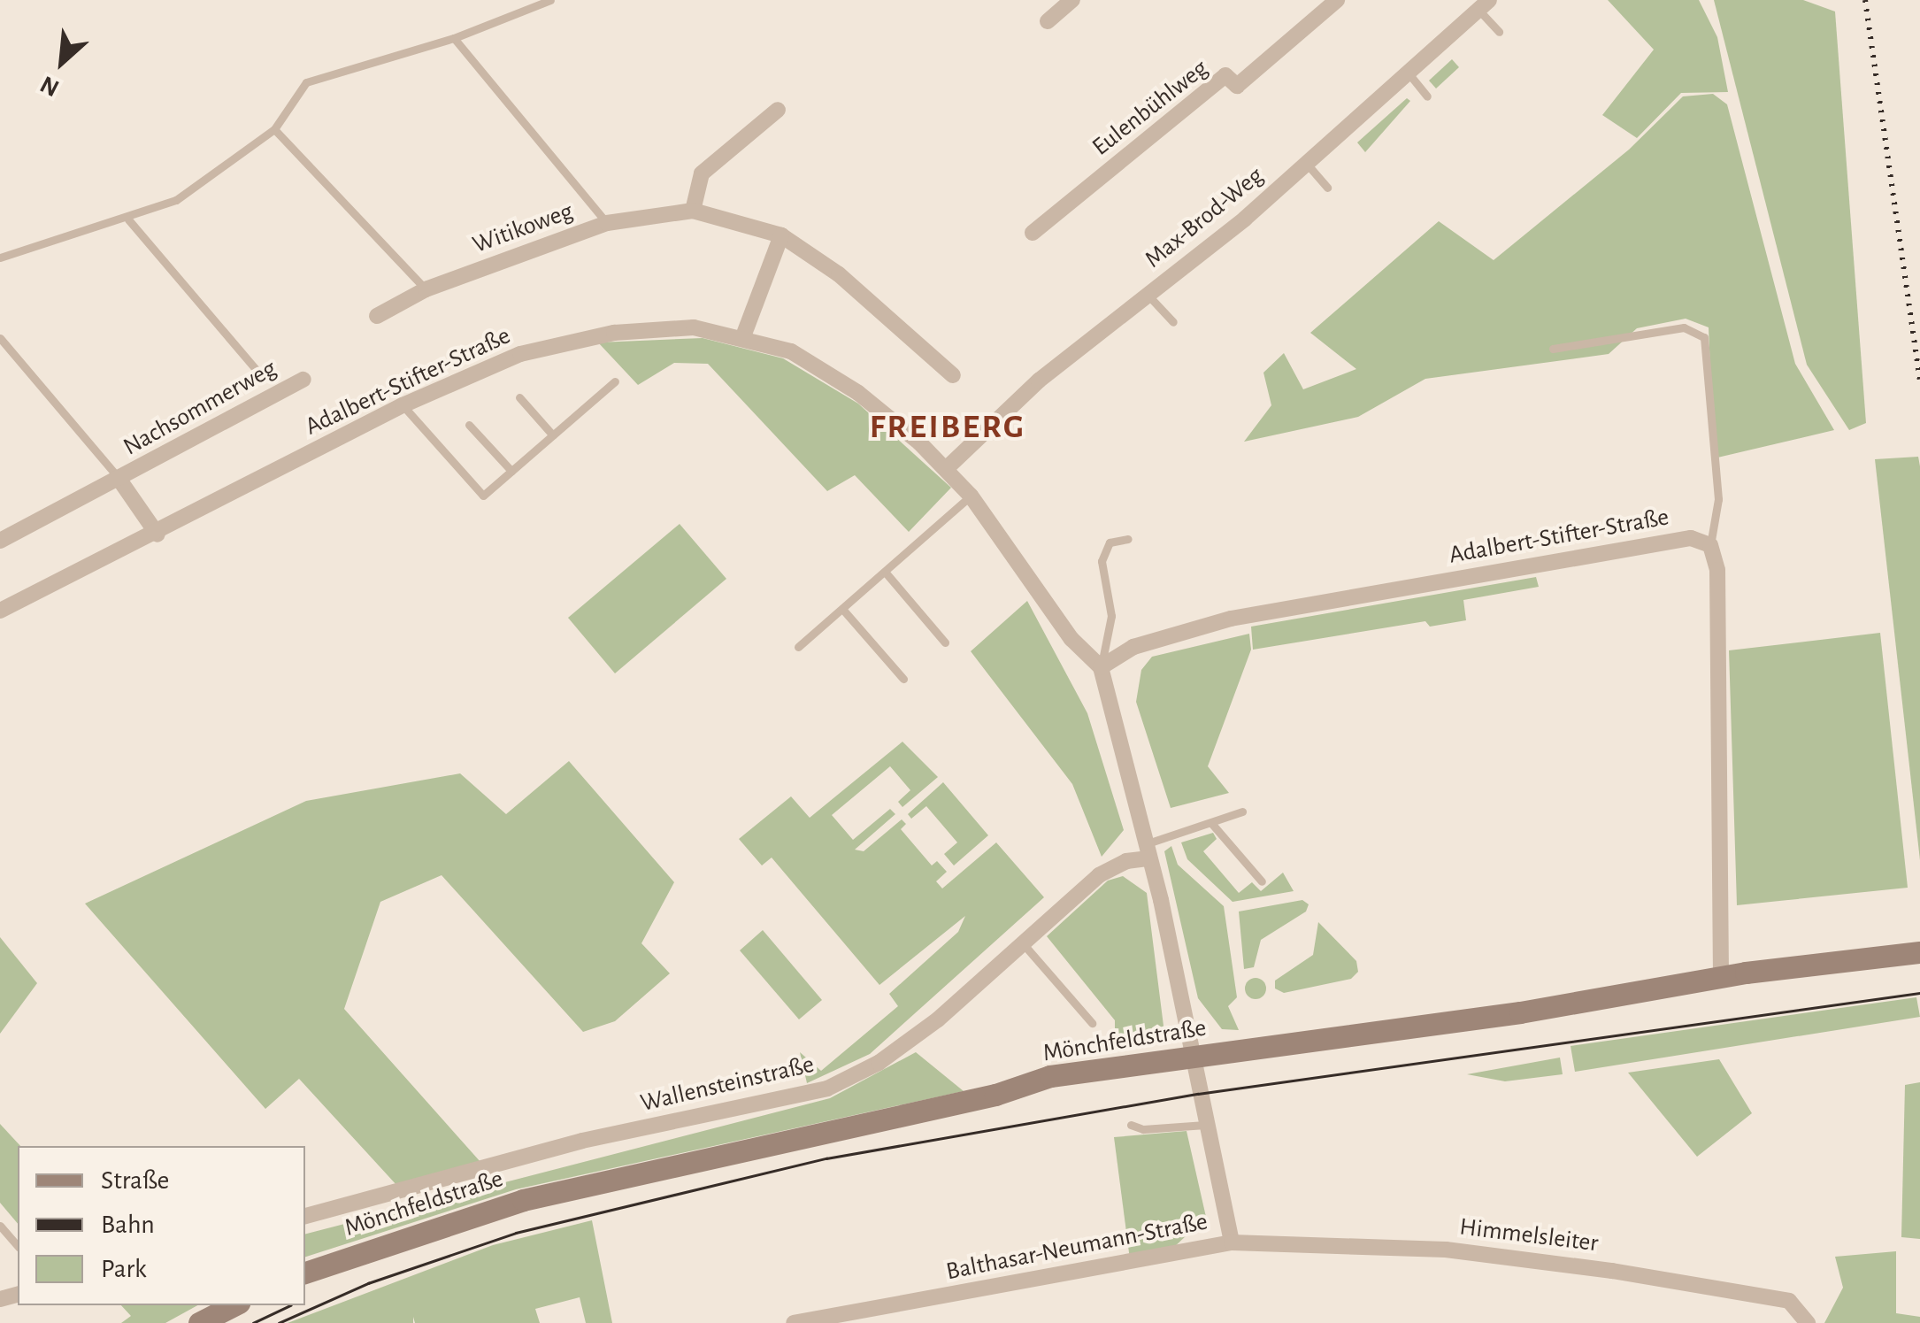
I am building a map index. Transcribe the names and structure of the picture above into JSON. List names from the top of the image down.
{
  "streets": {
    "main road": ["Mönchfeldstraße"],
    "street": [
      "Eulenbühlweg",
      "Max-Brod-Weg",
      "Witikoweg",
      "Adalbert-Stifter-Straße",
      "Nachsommerweg",
      "Wallensteinstraße",
      "Himmelsleiter",
      "Balthasar-Neumann-Straße"
    ]
  },
  "crossings": [
    ["Max-Brod-Weg", "Adalbert-Stifter-Straße"],
    ["Adalbert-Stifter-Straße", "Nachsommerweg"],
    ["Mönchfeldstraße", "Balthasar-Neumann-Straße"],
    ["Himmelsleiter", "Balthasar-Neumann-Straße"]
  ],
  "districts": ["FREIBERG"],
  "legend": ["Straße", "Bahn", "Park"],
  "north": "bottom left"
}
